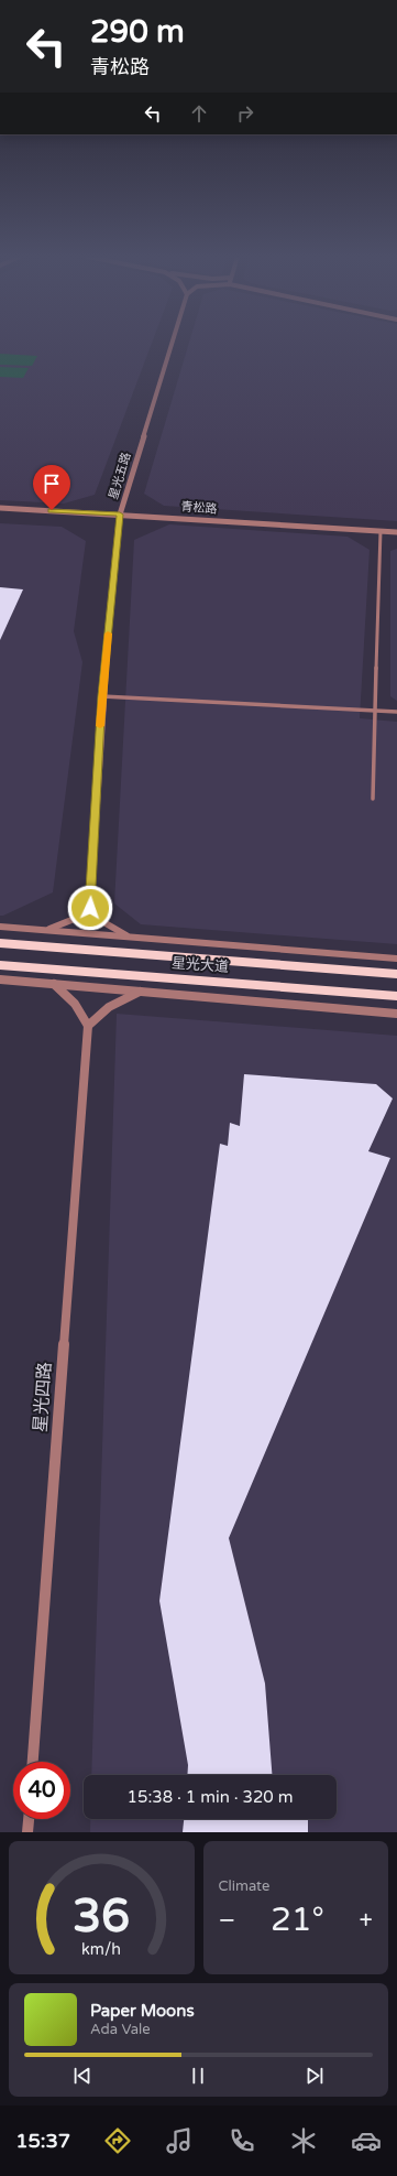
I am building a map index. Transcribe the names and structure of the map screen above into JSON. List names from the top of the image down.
{
  "streets": {
    "main road": ["星光大道"],
    "street": ["星光五路", "青松路", "星光四路"]
  },
  "crossings": [
    ["星光五路", "青松路"]
  ],
  "page": {
    "turn": ["290 m", "青松路"],
    "limit": "40",
    "trip": "15:38 · 1 min · 320 m",
    "tile": "Climate",
    "heat": ["−", "21°", "+"],
    "song": ["Paper Moons", "Ada Vale"],
    "tabs": "15:37",
    "gauge": ["36", "km/h"]
  }
}
